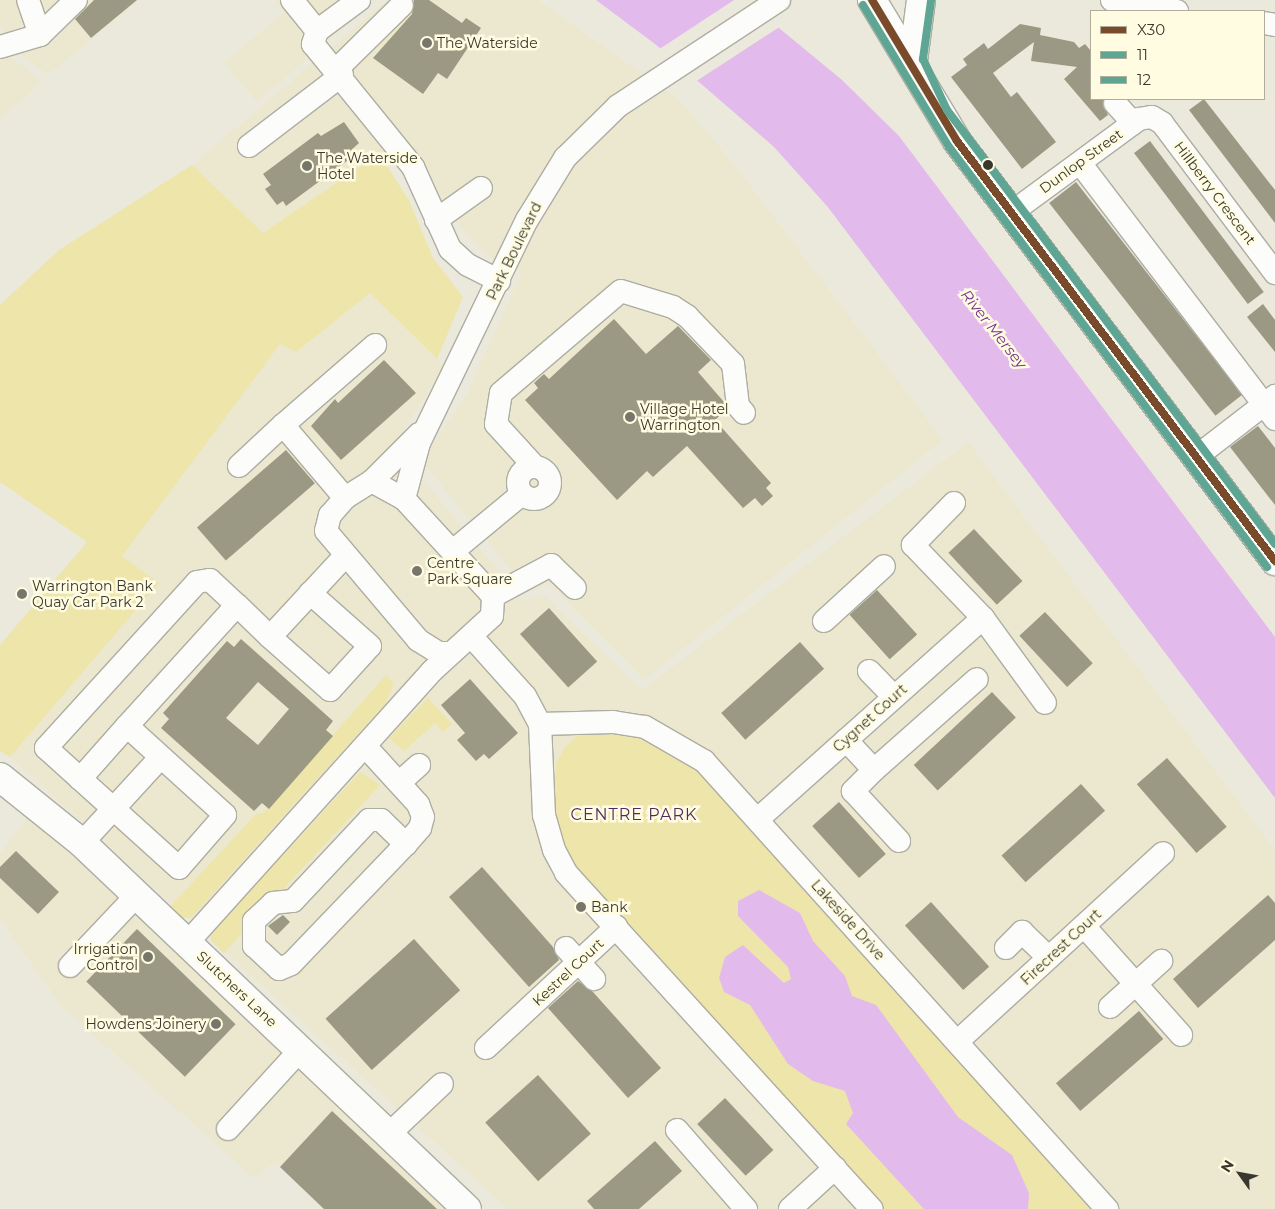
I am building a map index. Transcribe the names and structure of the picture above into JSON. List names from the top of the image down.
{
  "streets": {
    "highway": ["Slutchers Lane"],
    "street": [
      "Dunlop Street",
      "Hillberry Crescent",
      "Park Boulevard",
      "Cygnet Court",
      "Lakeside Drive",
      "Firecrest Court",
      "Kestrel Court"
    ]
  },
  "crossings": [
    ["Dunlop Street", "Hillberry Crescent"],
    ["Cygnet Court", "Lakeside Drive"],
    ["Lakeside Drive", "Firecrest Court"]
  ],
  "districts": ["CENTRE PARK"],
  "water": ["River Mersey"],
  "places": [
    "The Waterside",
    "The Waterside Hotel",
    "Village Hotel Warrington",
    "Centre Park Square",
    "Warrington Bank Quay Car Park 2",
    "Bank",
    "Irrigation Control",
    "Howdens Joinery"
  ],
  "lines": ["transit line X30", "transit line 12", "transit line 11"],
  "legend": ["X30", "11", "12"],
  "north": "top left"
}
